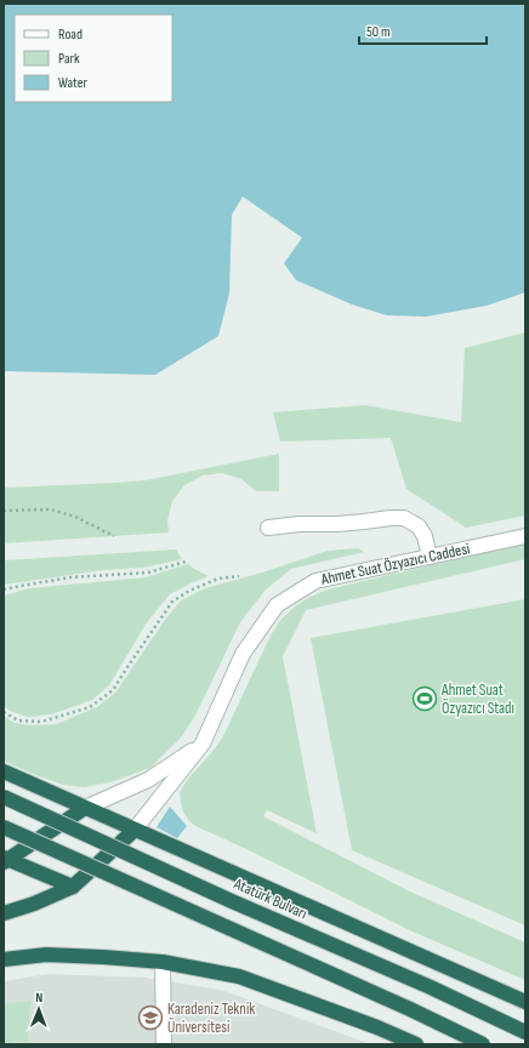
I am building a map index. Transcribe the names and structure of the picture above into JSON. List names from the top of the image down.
{
  "streets": {
    "highway": ["Atatürk Bulvarı"],
    "street": ["Ahmet Suat Özyazıcı Caddesi"]
  },
  "places": {
    "sports": ["Ahmet Suat Özyazıcı Stadı"],
    "school or university": ["Karadeniz Teknik Üniversitesi"]
  },
  "legend": ["Road", "Park", "Water"],
  "scale_bar": "50 m",
  "north": "top"
}
